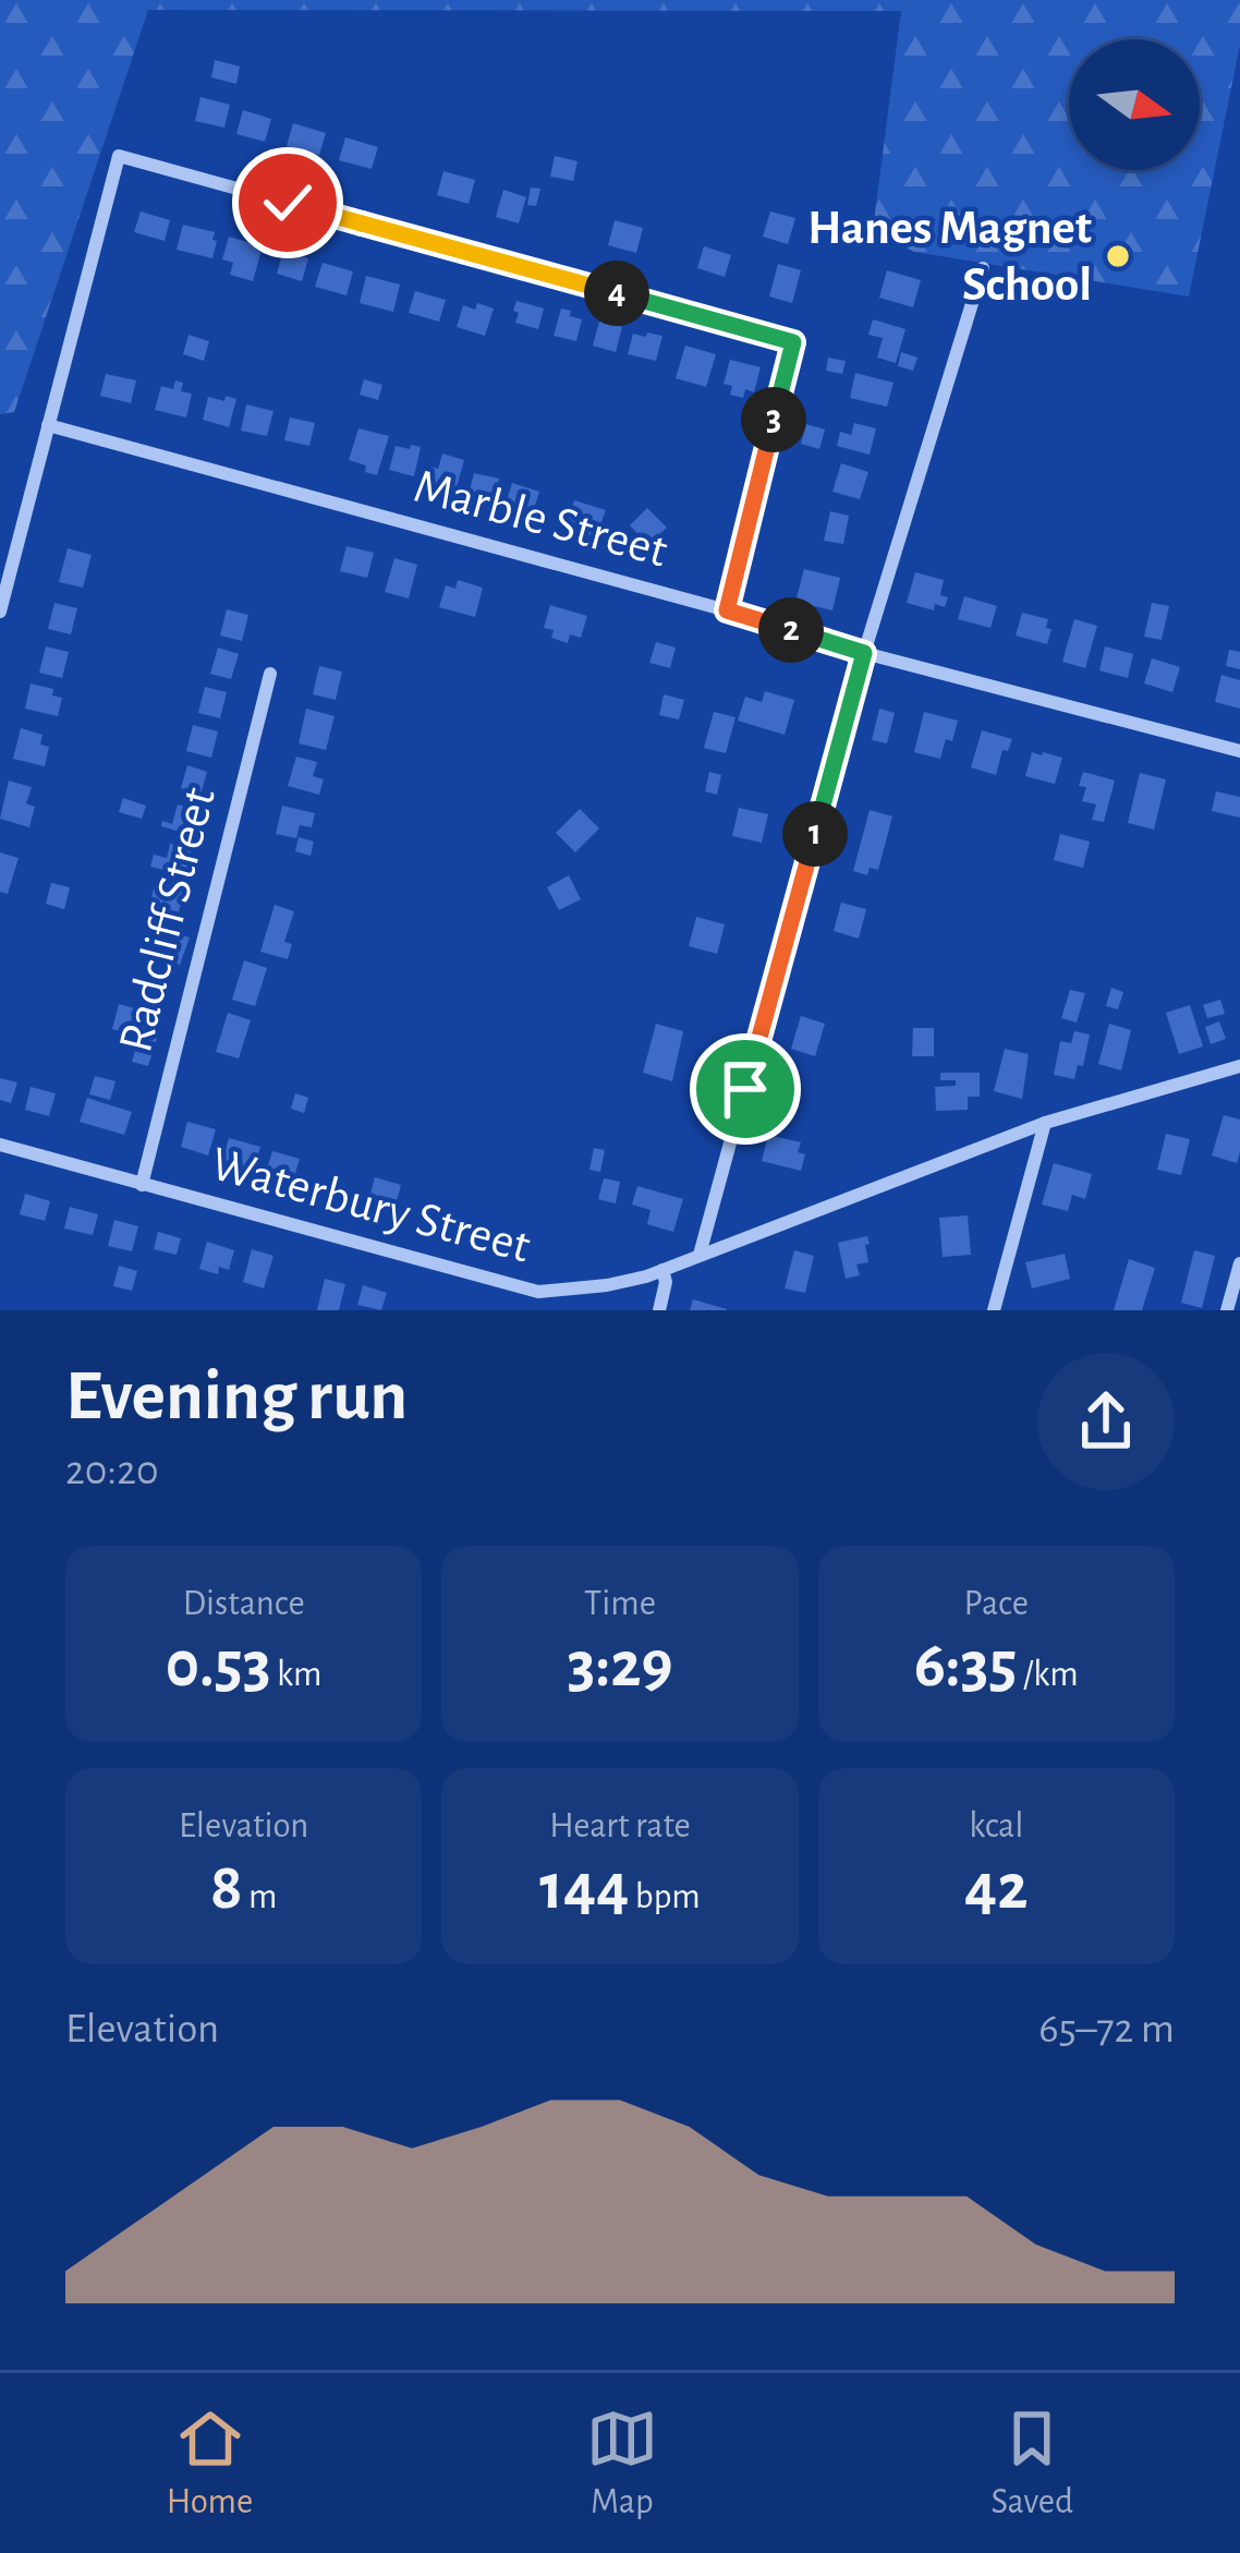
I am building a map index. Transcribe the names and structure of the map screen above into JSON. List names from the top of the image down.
{
  "streets": {
    "street": ["Marble Street", "Radcliff Street", "Waterbury Street"]
  },
  "crossings": [
    ["Radcliff Street", "Waterbury Street"]
  ],
  "places": ["Hanes Magnet School"],
  "north": "right",
  "page": {
    "pins": [
      "4",
      "3",
      "2",
      "1"
    ],
    "heading": ["Evening run", "20:20"],
    "stats": [
      ["Distance", "0.53 km"],
      ["Time", "3:29"],
      ["Pace", "6:35 /km"],
      ["Elevation", "8 m"],
      ["Heart rate", "144 bpm"],
      ["kcal", "42"]
    ],
    "chart": ["Elevation", "65–72 m"],
    "tabs": ["Home", "Map", "Saved"]
  }
}
